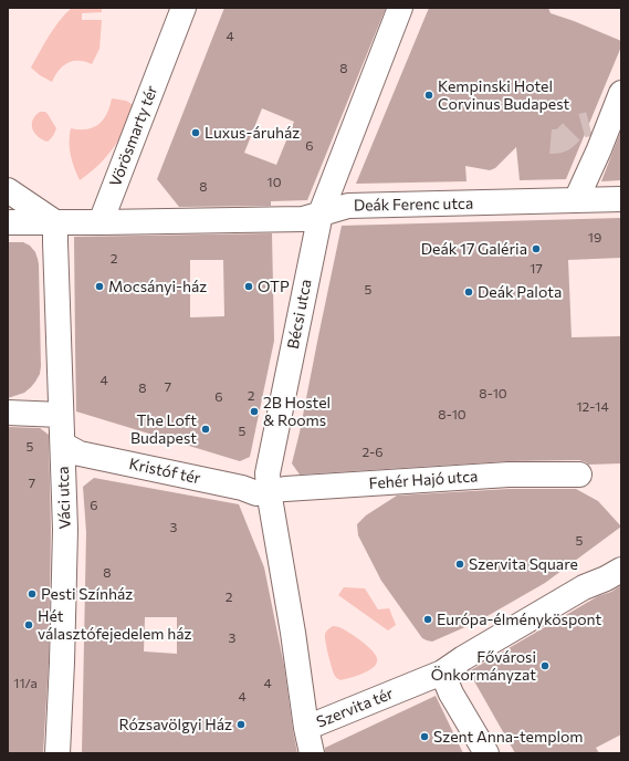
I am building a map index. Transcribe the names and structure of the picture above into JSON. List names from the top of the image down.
{
  "streets": {
    "street": [
      "Vörösmarty tér",
      "Deák Ferenc utca",
      "Bécsi utca",
      "Kristóf tér",
      "Fehér Hajó utca",
      "Váci utca",
      "Szervita tér"
    ]
  },
  "crossings": [
    ["Vörösmarty tér", "Deák Ferenc utca"],
    ["Deák Ferenc utca", "Bécsi utca"],
    ["Bécsi utca", "Kristóf tér"],
    ["Bécsi utca", "Fehér Hajó utca"],
    ["Bécsi utca", "Szervita tér"],
    ["Kristóf tér", "Fehér Hajó utca"],
    ["Kristóf tér", "Váci utca"]
  ],
  "places": [
    "Kempinski Hotel Corvinus Budapest",
    "Luxus-áruház",
    "Deák 17 Galéria",
    "Mocsányi-ház",
    "OTP",
    "Deák Palota",
    "2B Hostel & Rooms",
    "The Loft Budapest",
    "Szervita Square",
    "Pesti Színház",
    "Európa-élményköspont",
    "Hét választófejedelem ház",
    "Fővárosi Önkormányzat",
    "Rózsavölgyi Ház",
    "Szent Anna-templom"
  ],
  "house_numbers": [
    "4",
    "8",
    "6",
    "10",
    "8",
    "19",
    "2",
    "17",
    "5",
    "4",
    "7",
    "8",
    "8-10",
    "2",
    "6",
    "12-14",
    "8-10",
    "5",
    "5",
    "2-6",
    "7",
    "6",
    "3",
    "5",
    "8",
    "2",
    "3",
    "11/a",
    "4",
    "4"
  ]
}
